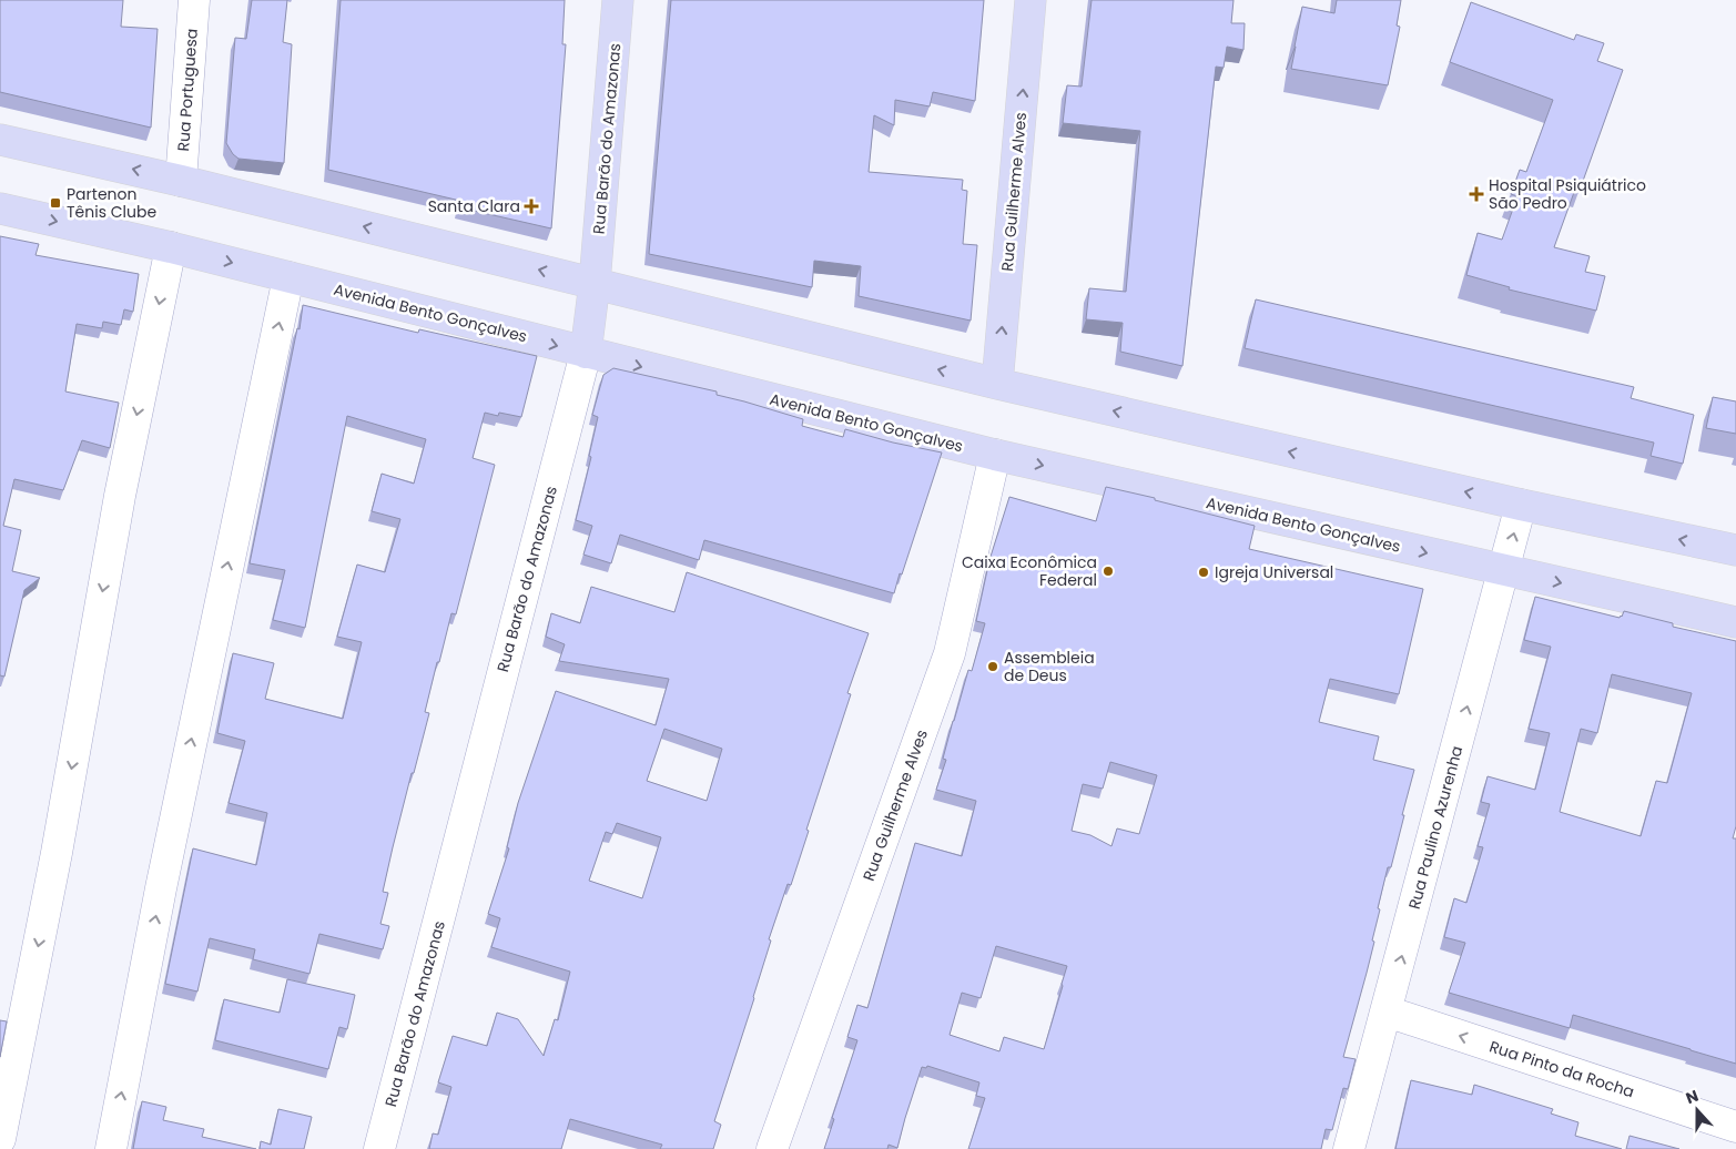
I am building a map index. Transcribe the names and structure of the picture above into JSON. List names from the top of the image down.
{
  "streets": {
    "main road": ["Rua Barão do Amazonas", "Rua Guilherme Alves", "Avenida Bento Gonçalves"],
    "street": ["Rua Portuguesa", "Rua Paulino Azurenha", "Rua Pinto da Rocha"]
  },
  "crossings": [
    ["Rua Barão do Amazonas", "Avenida Bento Gonçalves"],
    ["Rua Guilherme Alves", "Avenida Bento Gonçalves"],
    ["Avenida Bento Gonçalves", "Rua Paulino Azurenha"],
    ["Rua Paulino Azurenha", "Rua Pinto da Rocha"]
  ],
  "one_way": ["Rua Paulino Azurenha", "Rua Pinto da Rocha"],
  "places": {
    "health": ["Hospital Psiquiátrico São Pedro", "Santa Clara"],
    "transit": ["Partenon Tênis Clube"],
    "other": ["Caixa Econômica Federal", "Igreja Universal", "Assembleia de Deus"]
  },
  "north": "top"
}
